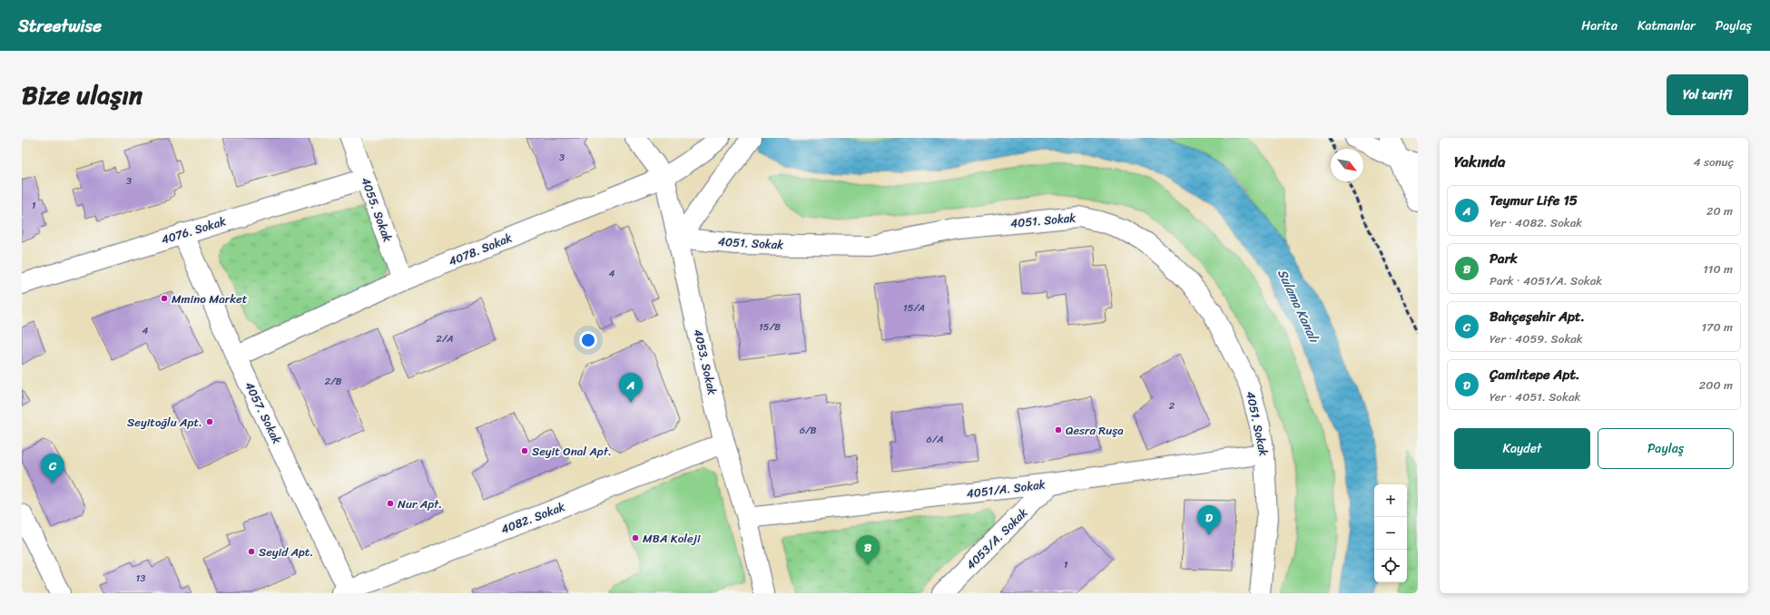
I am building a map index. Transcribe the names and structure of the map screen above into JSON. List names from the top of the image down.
{
  "streets": {
    "street": [
      "4055. Sokak",
      "4051. Sokak",
      "4076. Sokak",
      "4078. Sokak",
      "4053. Sokak",
      "4057. Sokak",
      "4051/A. Sokak",
      "4082. Sokak",
      "4053/A. Sokak"
    ]
  },
  "crossings": [
    ["4055. Sokak", "4076. Sokak"],
    ["4055. Sokak", "4078. Sokak"],
    ["4051. Sokak", "4053. Sokak"],
    ["4051. Sokak", "4051/A. Sokak"],
    ["4076. Sokak", "4057. Sokak"],
    ["4078. Sokak", "4053. Sokak"],
    ["4078. Sokak", "4057. Sokak"],
    ["4053. Sokak", "4051/A. Sokak"],
    ["4053. Sokak", "4082. Sokak"],
    ["4057. Sokak", "4082. Sokak"],
    ["4051/A. Sokak", "4053/A. Sokak"]
  ],
  "water": ["Sulama Kanalı"],
  "places": [
    "Mmino Market",
    "Seyitoğlu Apt.",
    "Qesra Ruşa",
    "Seyit Onal Apt.",
    "Nur Apt.",
    "MBA Koleji",
    "Seyid Apt."
  ],
  "house_numbers": [
    "3",
    "3",
    "1",
    "4",
    "15/A",
    "15/B",
    "4",
    "2/A",
    "2/B",
    "2",
    "6/B",
    "6/A",
    "1",
    "13"
  ],
  "north": "bottom right",
  "page": {
    "header": "Streetwise",
    "nav": ["Harita", "Katmanlar", "Paylaş"],
    "title": "Bize ulaşın",
    "buttons": [
      "Yol tarifi",
      ["Kaydet", "Paylaş"]
    ],
    "heading": ["Yakında", "4 sonuç"],
    "list": [
      {
        "mark": "A",
        "name": "Teymur Life 15",
        "note": "Yer · 4082. Sokak",
        "value": "20 m"
      },
      {
        "mark": "B",
        "name": "Park",
        "note": "Park · 4051/A. Sokak",
        "value": "110 m"
      },
      {
        "mark": "C",
        "name": "Bahçeşehir Apt.",
        "note": "Yer · 4059. Sokak",
        "value": "170 m"
      },
      {
        "mark": "D",
        "name": "Çamlıtepe Apt.",
        "note": "Yer · 4051. Sokak",
        "value": "200 m"
      }
    ],
    "pins": [
      "A",
      "C",
      "D",
      "B"
    ],
    "map_buttons": ["+", "−"]
  }
}
